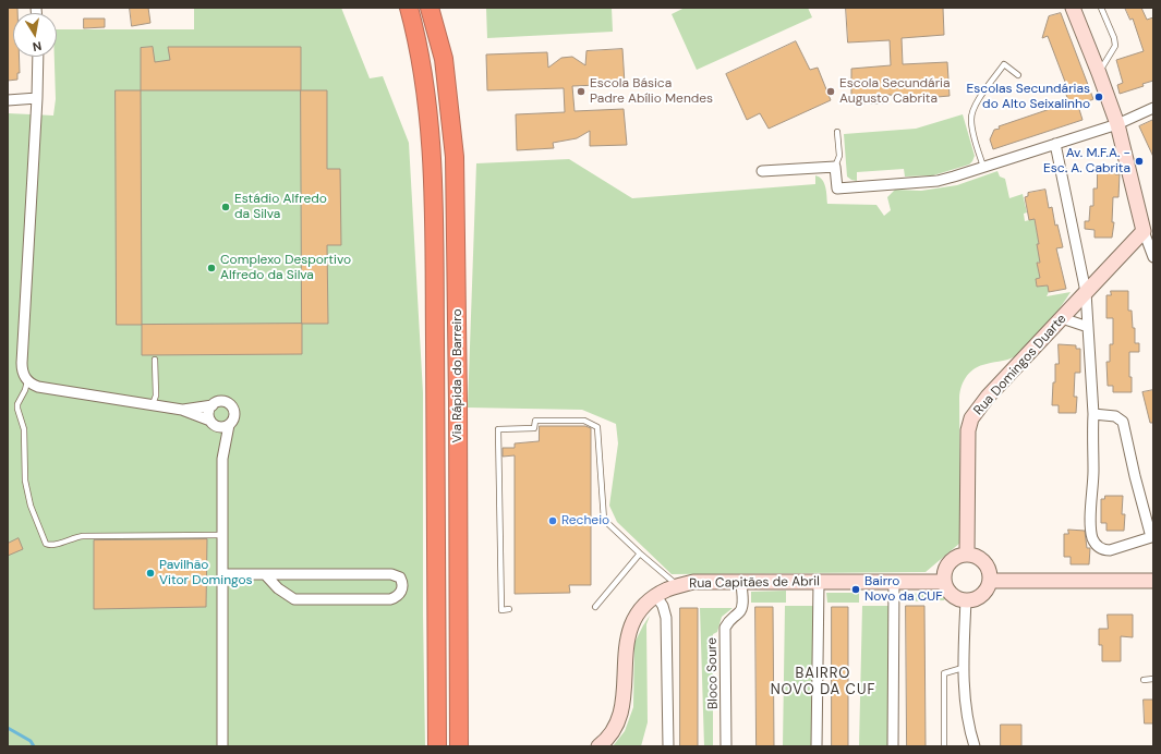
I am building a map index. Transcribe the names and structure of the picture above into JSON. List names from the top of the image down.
{
  "streets": {
    "highway": ["Via Rápida do Barreiro"],
    "street": ["Rua Domingos Duarte", "Rua Capitães de Abril", "Bloco Soure"]
  },
  "crossings": [
    ["Rua Domingos Duarte", "Rua Capitães de Abril"],
    ["Rua Capitães de Abril", "Bloco Soure"]
  ],
  "districts": ["BAIRRO NOVO DA CUF"],
  "places": [
    "Escola Básica Padre Abílio Mendes",
    "Escola Secundária Augusto Cabrita",
    "Escolas Secundárias do Alto Seixalinho",
    "Av. M.F.A. - Esc. A. Cabrita",
    "Estádio Alfredo da Silva",
    "Complexo Desportivo Alfredo da Silva",
    "Recheio",
    "Pavilhão Vitor Domingos",
    "Bairro Novo da CUF"
  ],
  "north": "bottom"
}
